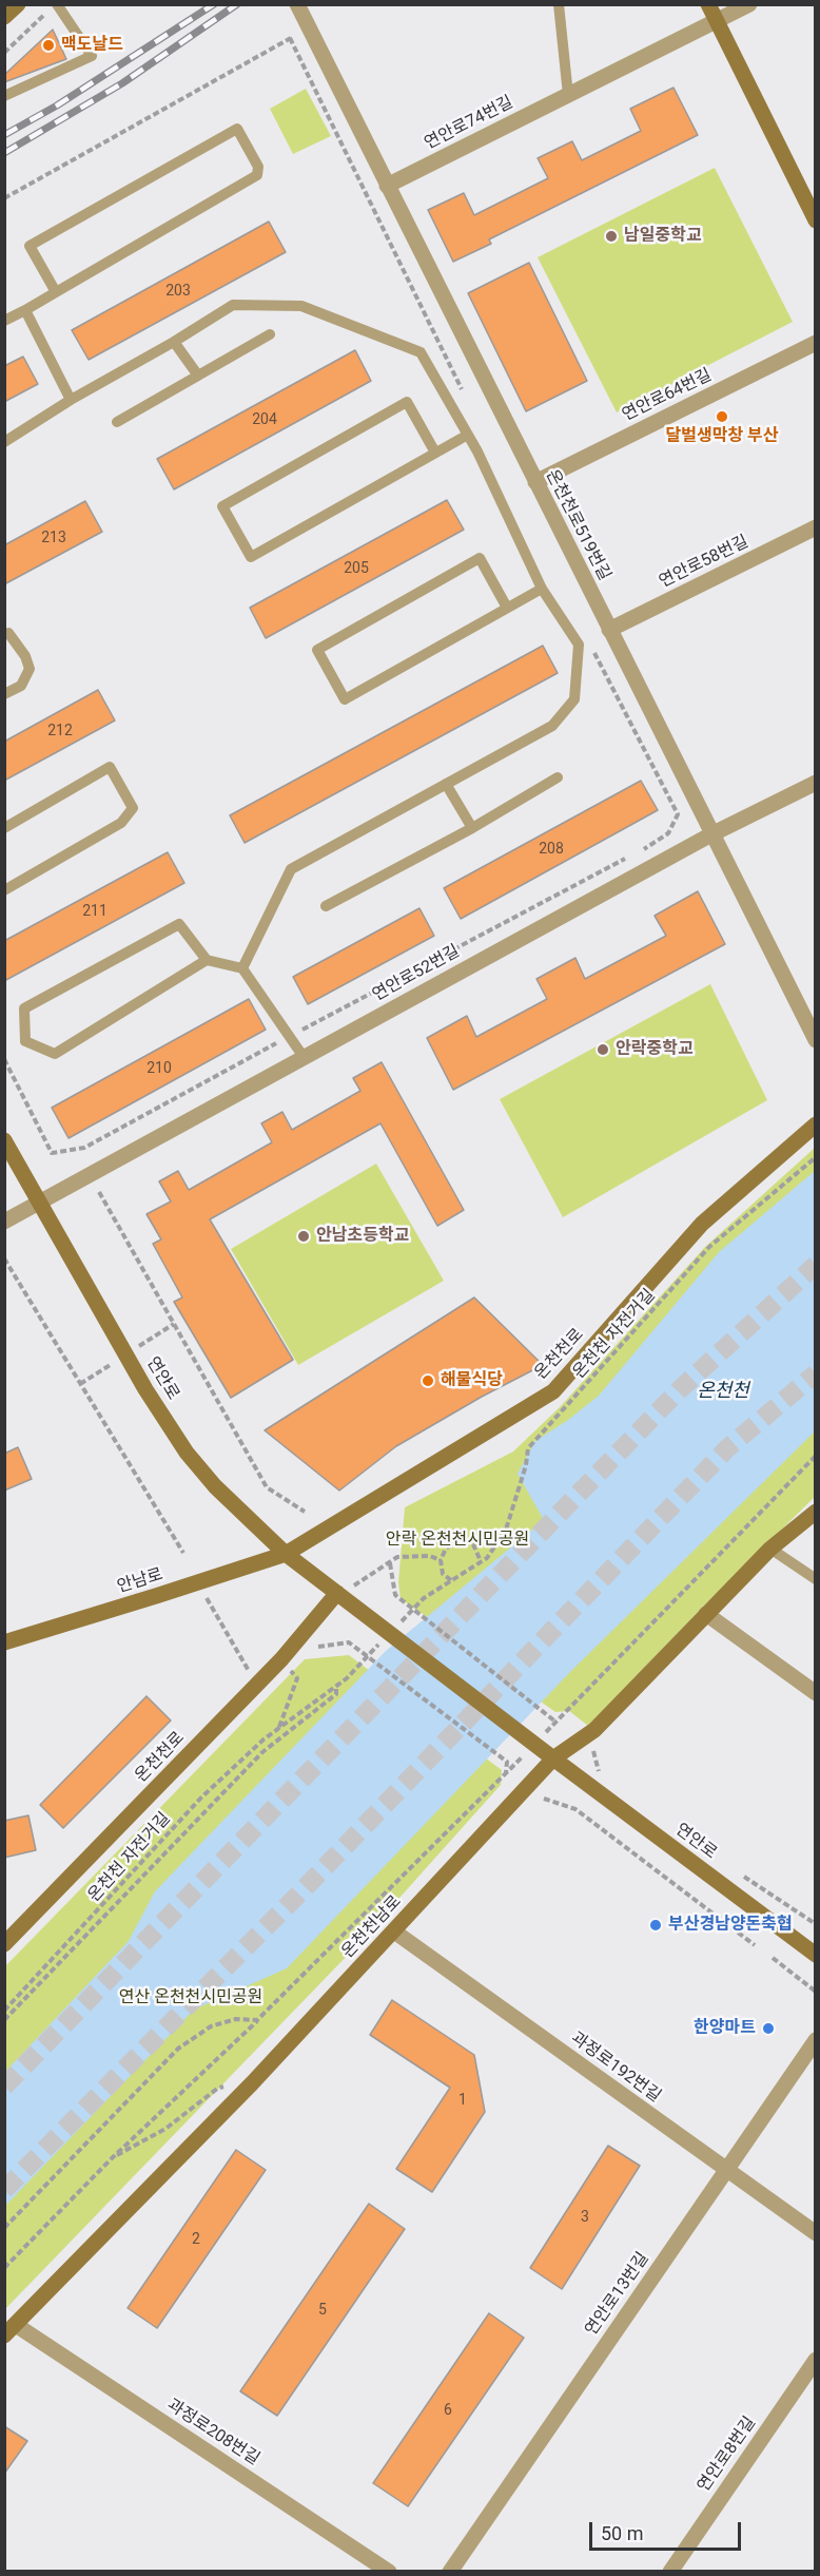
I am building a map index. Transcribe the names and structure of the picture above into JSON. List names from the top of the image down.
{
  "streets": {
    "street": [
      "연안로74번길",
      "연안로64번길",
      "온천천로519번길",
      "연안로58번길",
      "연안로52번길",
      "온천천로",
      "연안로",
      "안남로",
      "온천천남로",
      "과정로192번길",
      "연안로13번길",
      "과정로208번길",
      "연안로8번길"
    ],
    "path": ["온천천 자전거길"]
  },
  "crossings": [
    ["연안로74번길", "온천천로519번길"],
    ["연안로64번길", "온천천로519번길"],
    ["온천천로519번길", "연안로58번길"],
    ["온천천로519번길", "연안로52번길"],
    ["연안로52번길", "연안로"],
    ["온천천 자전거길", "온천천로"],
    ["온천천로", "연안로"],
    ["온천천로", "안남로"],
    ["연안로", "안남로"],
    ["연안로", "온천천남로"],
    ["온천천남로", "과정로192번길"],
    ["온천천남로", "과정로208번길"],
    ["과정로192번길", "연안로13번길"]
  ],
  "water": ["온천천"],
  "parks": ["안락 온천천시민공원", "연산 온천천시민공원"],
  "places": [
    "맥도날드",
    "남일중학교",
    "달벌생막창 부산",
    "안락중학교",
    "안남초등학교",
    "해물식당",
    "부산경남양돈축협",
    "한양마트"
  ],
  "house_numbers": [
    "203",
    "204",
    "213",
    "205",
    "212",
    "208",
    "211",
    "210",
    "1",
    "3",
    "2",
    "5",
    "6"
  ],
  "scale_bar": "50 m"
}
